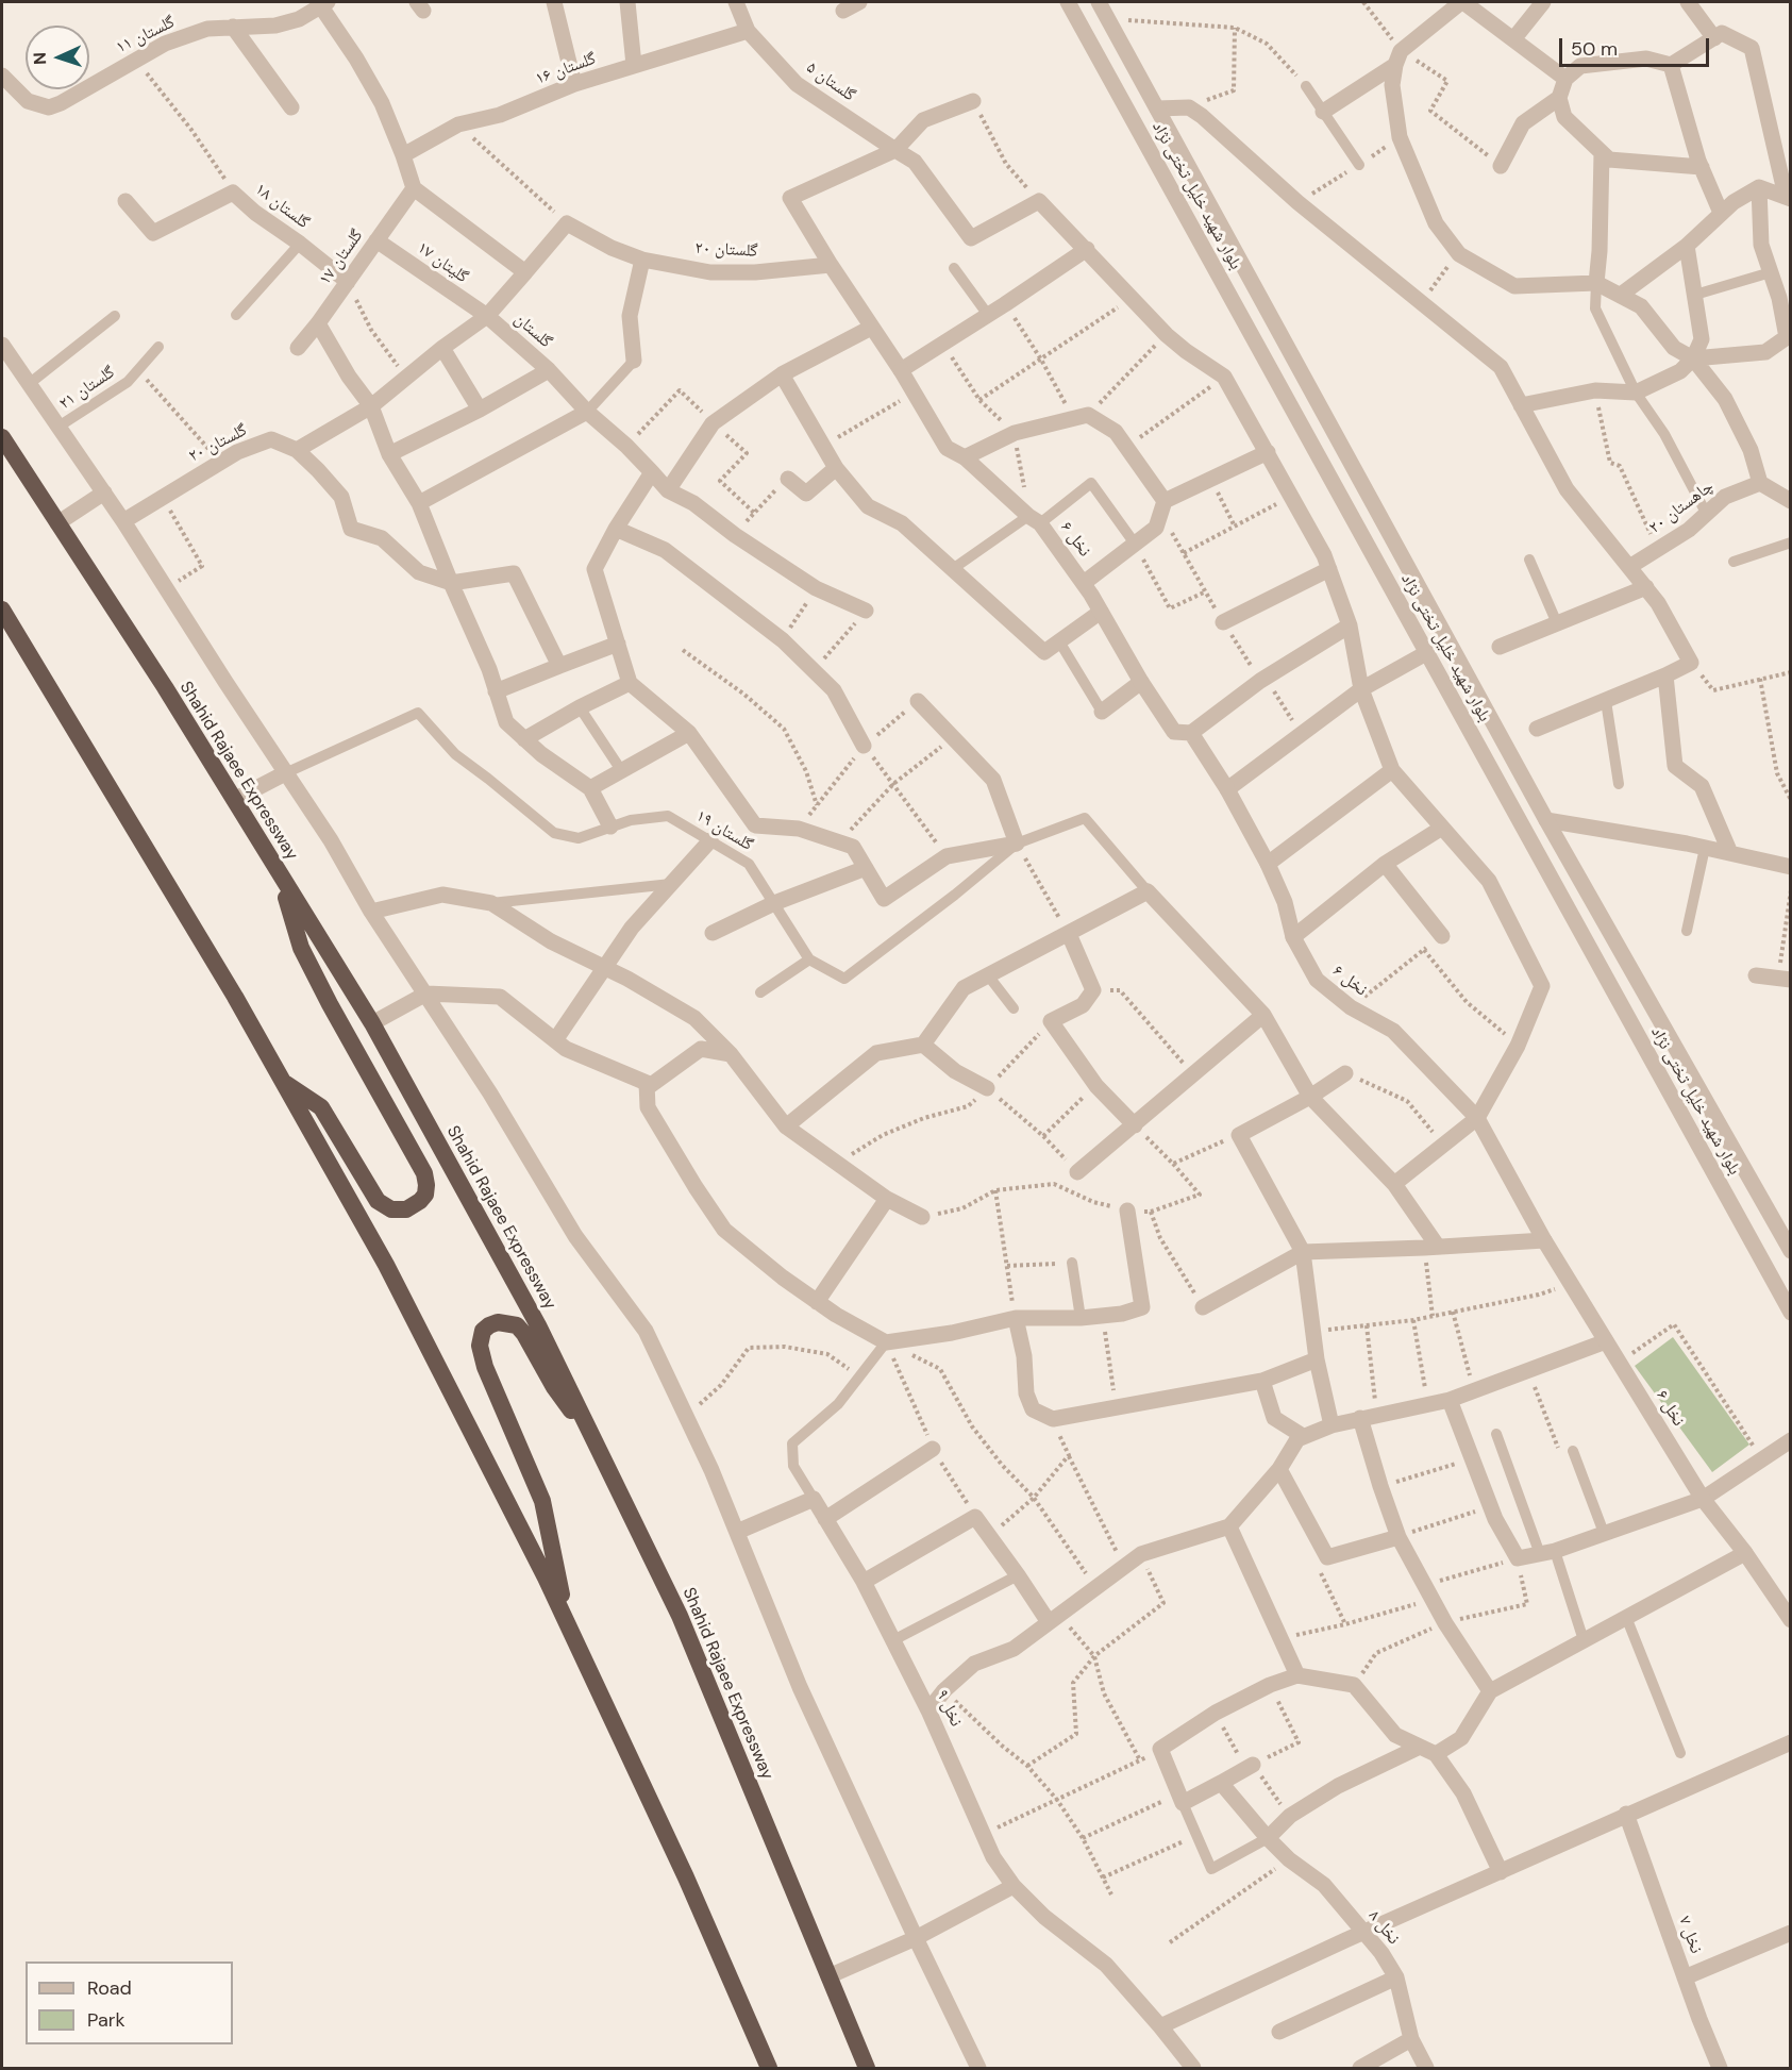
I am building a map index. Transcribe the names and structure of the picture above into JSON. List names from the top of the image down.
{
  "streets": {
    "highway": ["Shahid Rajaee Expressway"],
    "street": [
      "گلستان ۱۱",
      "گلستان ۱۶",
      "گلستان ۵",
      "بلوار شهید خلیل تختی نژاد",
      "گلستان ۱۸",
      "گلستان ۲۰",
      "گلستان ۱۷",
      "گلیتان ۱۷",
      "گلستان",
      "چاهستان ۲۰",
      "نخل ۶",
      "نخل ۹",
      "نخل ۸",
      "نخل ۷"
    ],
    "lane": ["گلستان ۲۱", "گلستان ۱۹"]
  },
  "crossings": [
    ["گلستان ۱۱", "گلستان ۱۸"],
    ["گلستان ۱۶", "گلستان ۵"],
    ["گلستان ۱۸", "گلستان ۱۷"],
    ["گلستان ۱۷", "گلیتان ۱۷"],
    ["گلیتان ۱۷", "گلستان"]
  ],
  "legend": ["Road", "Park"],
  "scale_bar": "50 m",
  "north": "left"
}
